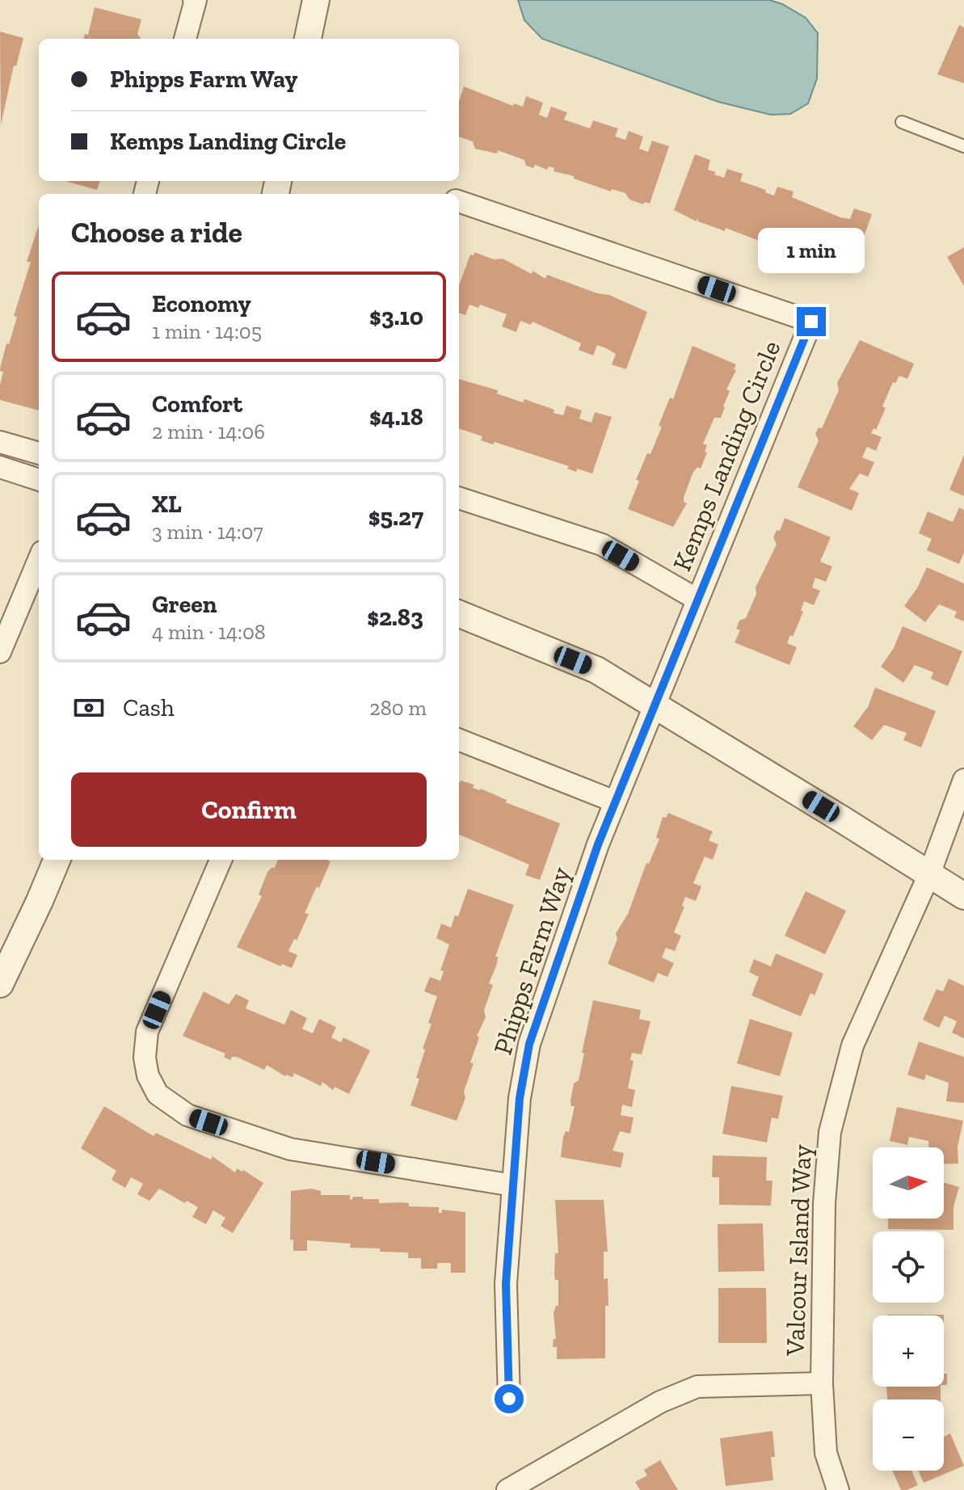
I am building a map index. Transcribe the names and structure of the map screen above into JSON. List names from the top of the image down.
{
  "streets": {
    "street": ["Kemps Landing Circle", "Phipps Farm Way", "Valcour Island Way"]
  },
  "crossings": [
    ["Kemps Landing Circle", "Phipps Farm Way"]
  ],
  "north": "right",
  "page": {
    "banner": ["Phipps Farm Way", "Kemps Landing Circle"],
    "heading": "Choose a ride",
    "bubble": "1 min",
    "list": [
      {
        "name": "Economy",
        "note": "1 min · 14:05",
        "value": "$3.10"
      },
      {
        "name": "Comfort",
        "note": "2 min · 14:06",
        "value": "$4.18"
      },
      {
        "name": "XL",
        "note": "3 min · 14:07",
        "value": "$5.27"
      },
      {
        "name": "Green",
        "note": "4 min · 14:08",
        "value": "$2.83"
      }
    ],
    "pay": ["Cash", "280 m"],
    "buttons": "Confirm",
    "map_buttons": ["+", "−"]
  }
}
